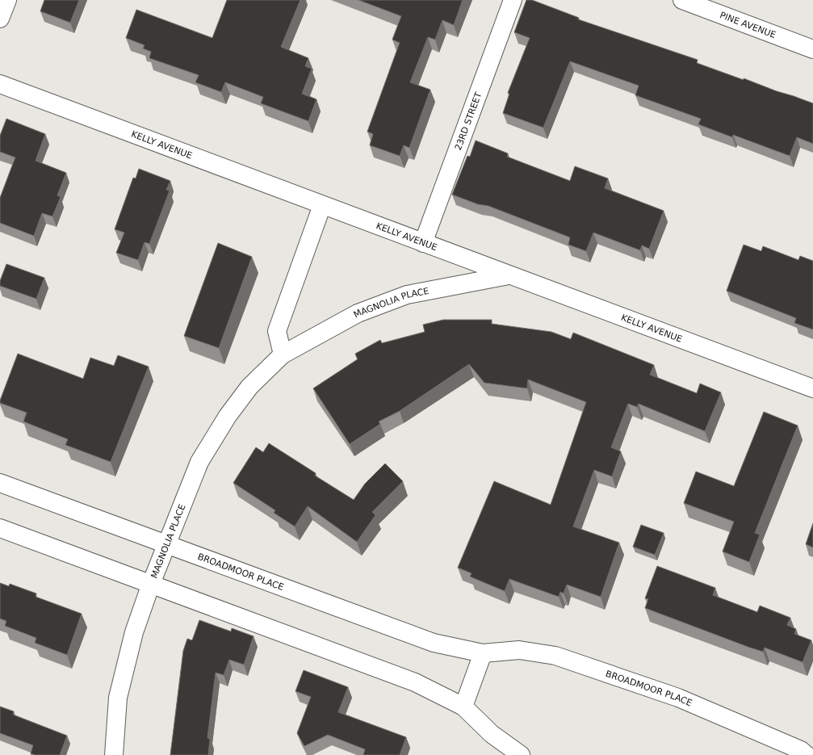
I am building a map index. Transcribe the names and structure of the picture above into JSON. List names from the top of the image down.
{
  "streets": {
    "street": [
      "PINE AVENUE",
      "23RD STREET",
      "KELLY AVENUE",
      "MAGNOLIA PLACE",
      "BROADMOOR PLACE"
    ]
  },
  "crossings": [
    ["23RD STREET", "KELLY AVENUE"],
    ["KELLY AVENUE", "MAGNOLIA PLACE"],
    ["MAGNOLIA PLACE", "BROADMOOR PLACE"]
  ]
}
